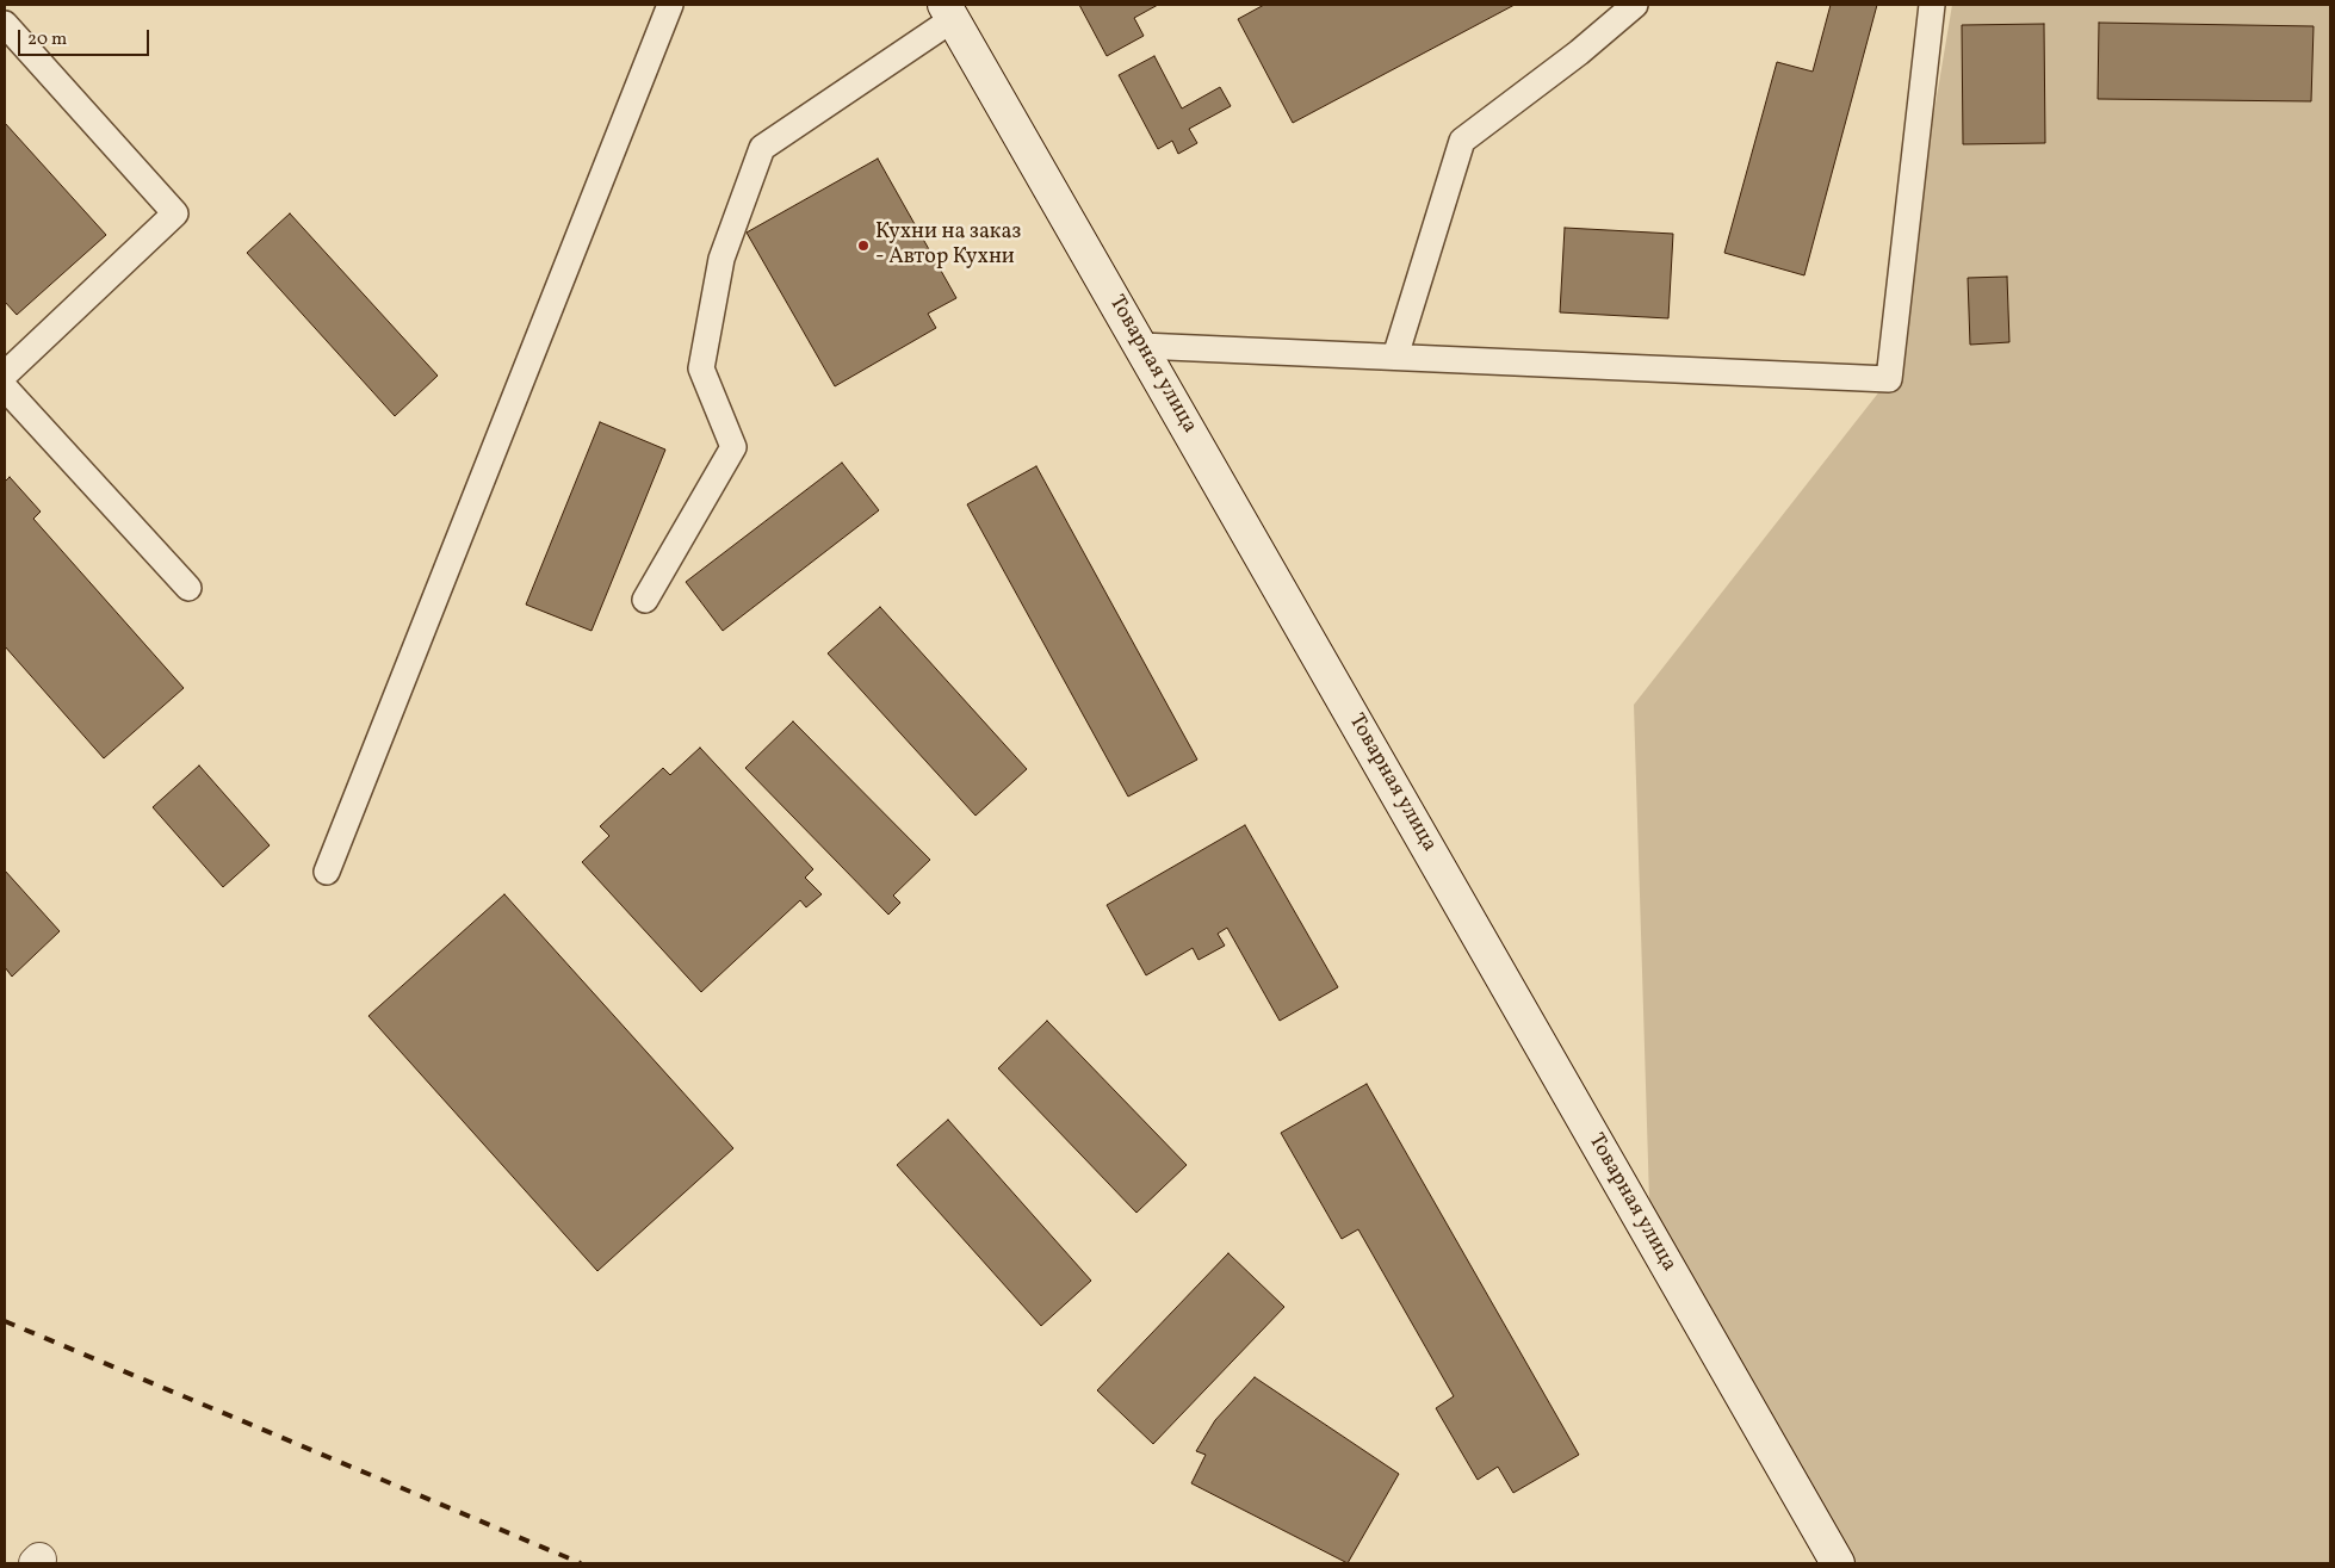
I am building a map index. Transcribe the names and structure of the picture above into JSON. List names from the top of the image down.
{
  "streets": {
    "street": ["Товарная улица"]
  },
  "places": ["Кухни на заказ - Автор Кухни"],
  "scale_bar": "20 m"
}
